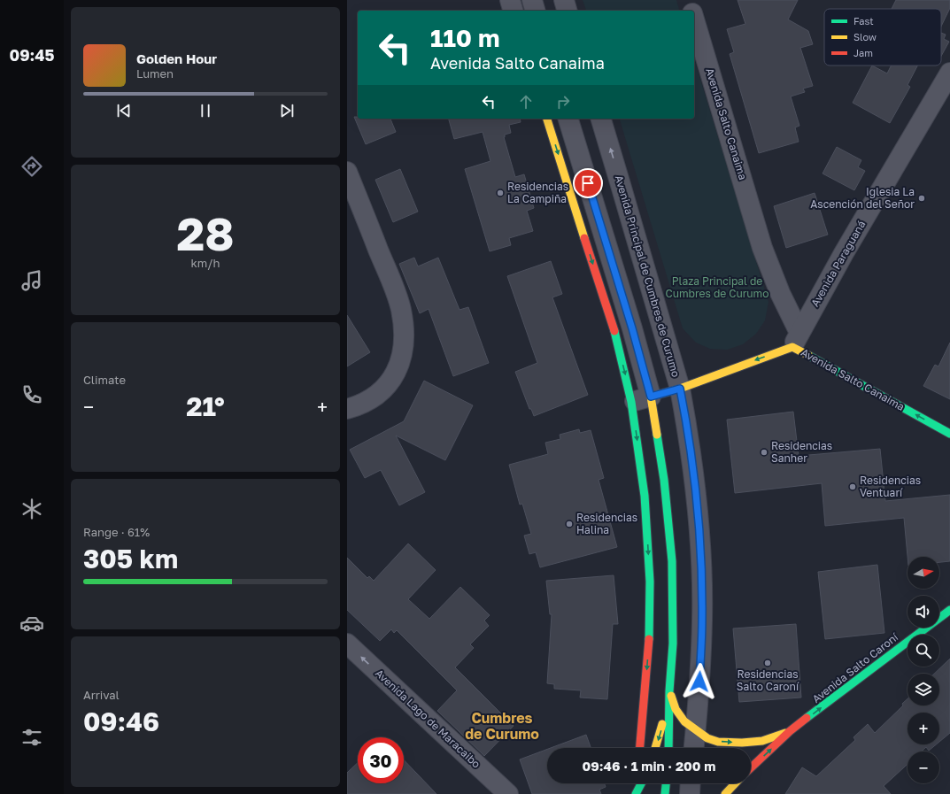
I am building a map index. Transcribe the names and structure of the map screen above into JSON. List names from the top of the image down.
{
  "streets": {
    "main road": ["Avenida Salto Canaima", "Avenida Salto Caroní"],
    "street": ["Avenida Paraguaná", "Avenida Principal de Cumbres de Curumo", "Avenida Lago de Maracaibo"]
  },
  "crossings": [
    ["Avenida Salto Canaima", "Avenida Paraguaná"],
    ["Avenida Salto Canaima", "Avenida Principal de Cumbres de Curumo"]
  ],
  "one_way": ["Avenida Salto Canaima", "Avenida Salto Caroní", "Avenida Lago de Maracaibo"],
  "districts": ["Cumbres de Curumo"],
  "parks": ["Plaza Principal de Cumbres de Curumo"],
  "places": [
    "Residencias La Campiña",
    "Iglesia La Ascención del Señor",
    "Residencias Sanher",
    "Residencias Ventuarí",
    "Residencias Halina",
    "Residencias Salto Caroní"
  ],
  "legend": ["Fast", "Slow", "Jam"],
  "north": "right",
  "page": {
    "tabs": "09:45",
    "turn": ["110 m", "Avenida Salto Canaima"],
    "song": ["Golden Hour", "Lumen"],
    "tile": [
      ["28", "km/h"],
      "Climate",
      ["Range · 61%", "305 km"],
      ["Arrival", "09:46"]
    ],
    "heat": ["−", "21°", "+"],
    "map_buttons": ["+", "−"],
    "limit": "30",
    "trip": "09:46 · 1 min · 200 m"
  }
}
